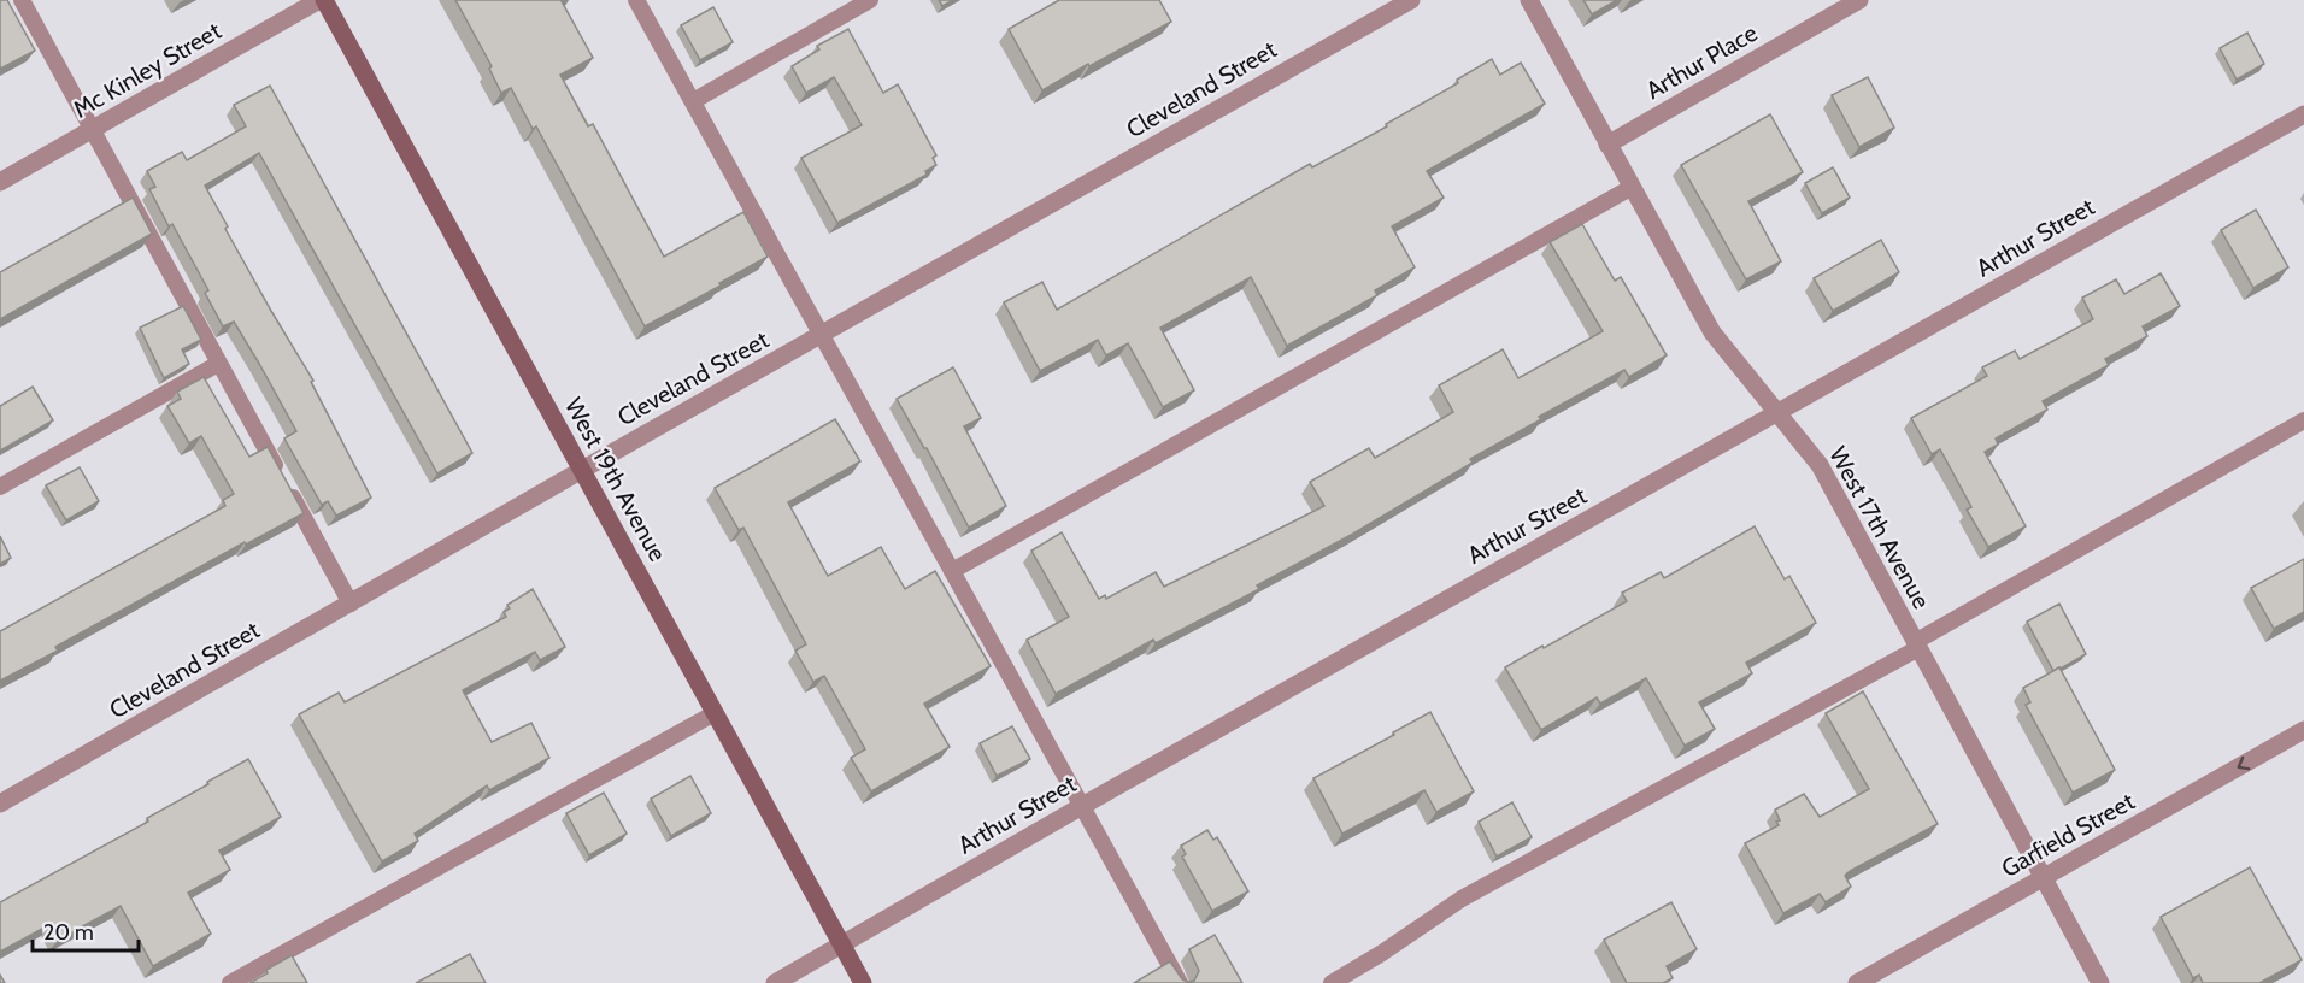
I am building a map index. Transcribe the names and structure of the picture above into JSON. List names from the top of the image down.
{
  "streets": {
    "street": [
      "Arthur Place",
      "Mc Kinley Street",
      "Cleveland Street",
      "Arthur Street",
      "West 19th Avenue",
      "West 17th Avenue",
      "Garfield Street"
    ]
  },
  "crossings": [
    ["Arthur Place", "West 17th Avenue"],
    ["Mc Kinley Street", "West 19th Avenue"],
    ["Cleveland Street", "West 19th Avenue"],
    ["Arthur Street", "West 19th Avenue"],
    ["Arthur Street", "West 17th Avenue"],
    ["West 17th Avenue", "Garfield Street"]
  ],
  "one_way": ["Garfield Street"],
  "scale_bar": "20 m"
}
